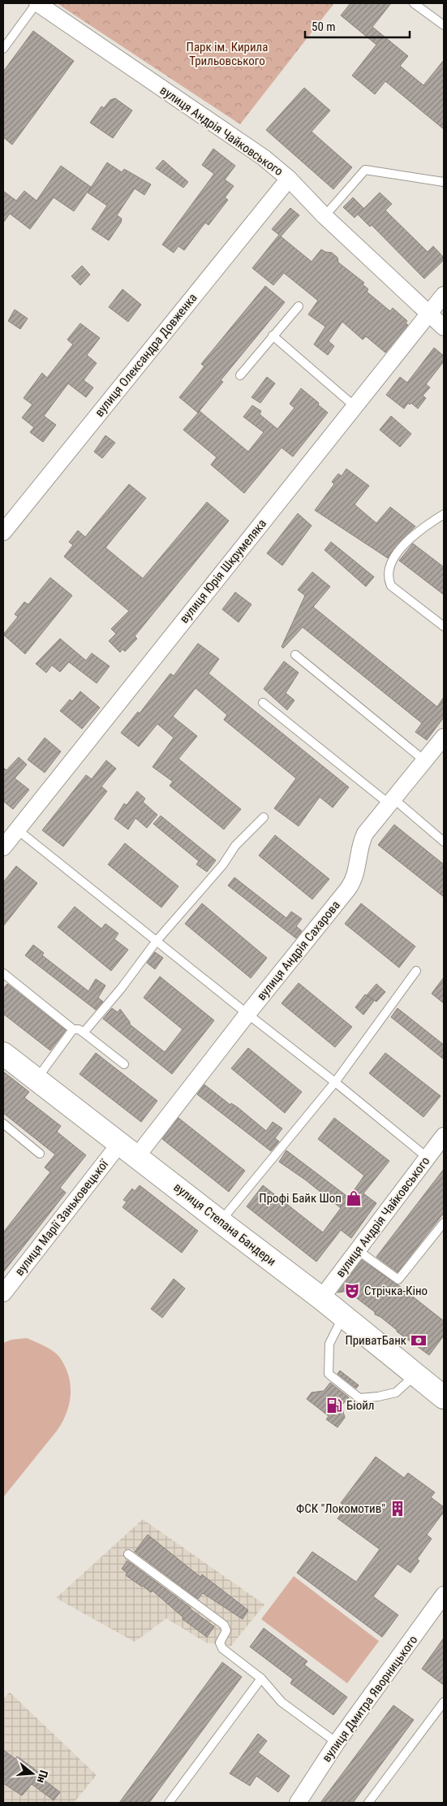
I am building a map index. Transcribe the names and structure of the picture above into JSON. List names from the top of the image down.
{
  "streets": {
    "street": [
      "вулиця Андрія Чайковського",
      "вулиця Олександра Довженка",
      "вулиця Юрія Шкрумеляка",
      "вулиця Андрія Сахарова",
      "вулиця Марії Заньковецької",
      "вулиця Степана Бандери",
      "вулиця Дмитра Яворницького"
    ]
  },
  "crossings": [
    ["вулиця Андрія Чайковського", "вулиця Олександра Довженка"],
    ["вулиця Андрія Чайковського", "вулиця Юрія Шкрумеляка"],
    ["вулиця Андрія Чайковського", "вулиця Степана Бандери"],
    ["вулиця Андрія Сахарова", "вулиця Марії Заньковецької"],
    ["вулиця Андрія Сахарова", "вулиця Степана Бандери"],
    ["вулиця Марії Заньковецької", "вулиця Степана Бандери"]
  ],
  "parks": ["Парк ім. Кирила Трильовського"],
  "places": {
    "shop": ["Профі Байк Шоп"],
    "theatre": ["Стрічка-Кіно"],
    "bank": ["ПриватБанк"],
    "fuel station": ["Біойл"],
    "building": ["ФСК \"Локомотив\""]
  },
  "scale_bar": "50 m",
  "north": "right"
}
